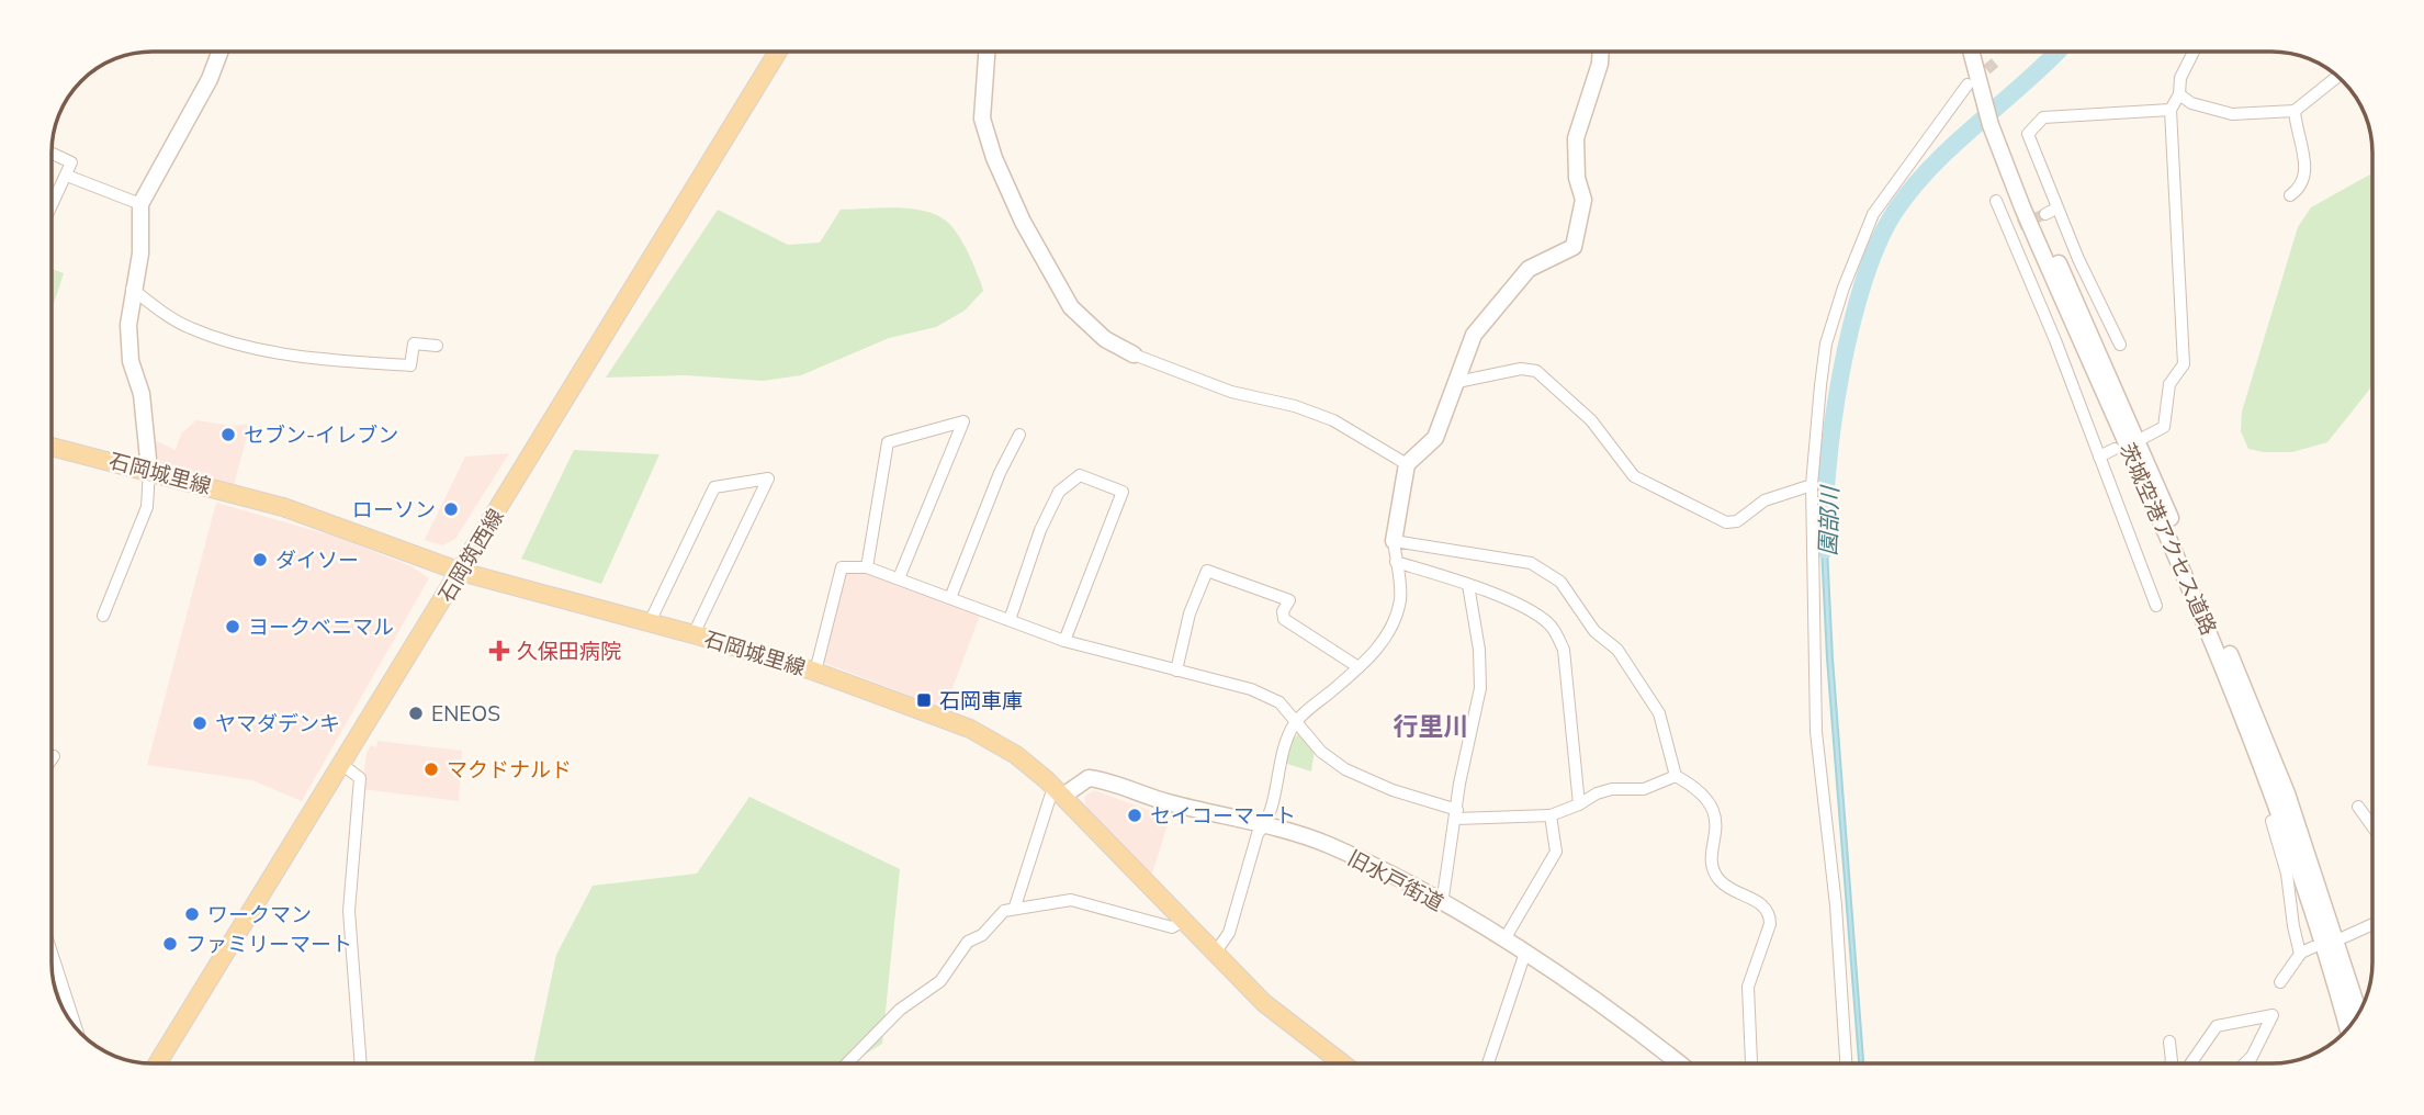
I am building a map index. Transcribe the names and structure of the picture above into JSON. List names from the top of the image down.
{
  "streets": {
    "main road": ["石岡城里線", "石岡筑西線"],
    "street": ["茨城空港アクセス道路", "旧水戸街道"]
  },
  "crossings": [
    ["石岡城里線", "石岡筑西線"],
    ["石岡城里線", "旧水戸街道"]
  ],
  "districts": ["行里川"],
  "water": ["園部川"],
  "places": {
    "other": [
      "セブン-イレブン",
      "ローソン",
      "ダイソー",
      "ヨークベニマル",
      "ENEOS",
      "ヤマダデンキ",
      "マクドナルド",
      "セイコーマート",
      "ワークマン",
      "ファミリーマート"
    ],
    "health": ["久保田病院"],
    "transit": ["石岡車庫"]
  }
}
